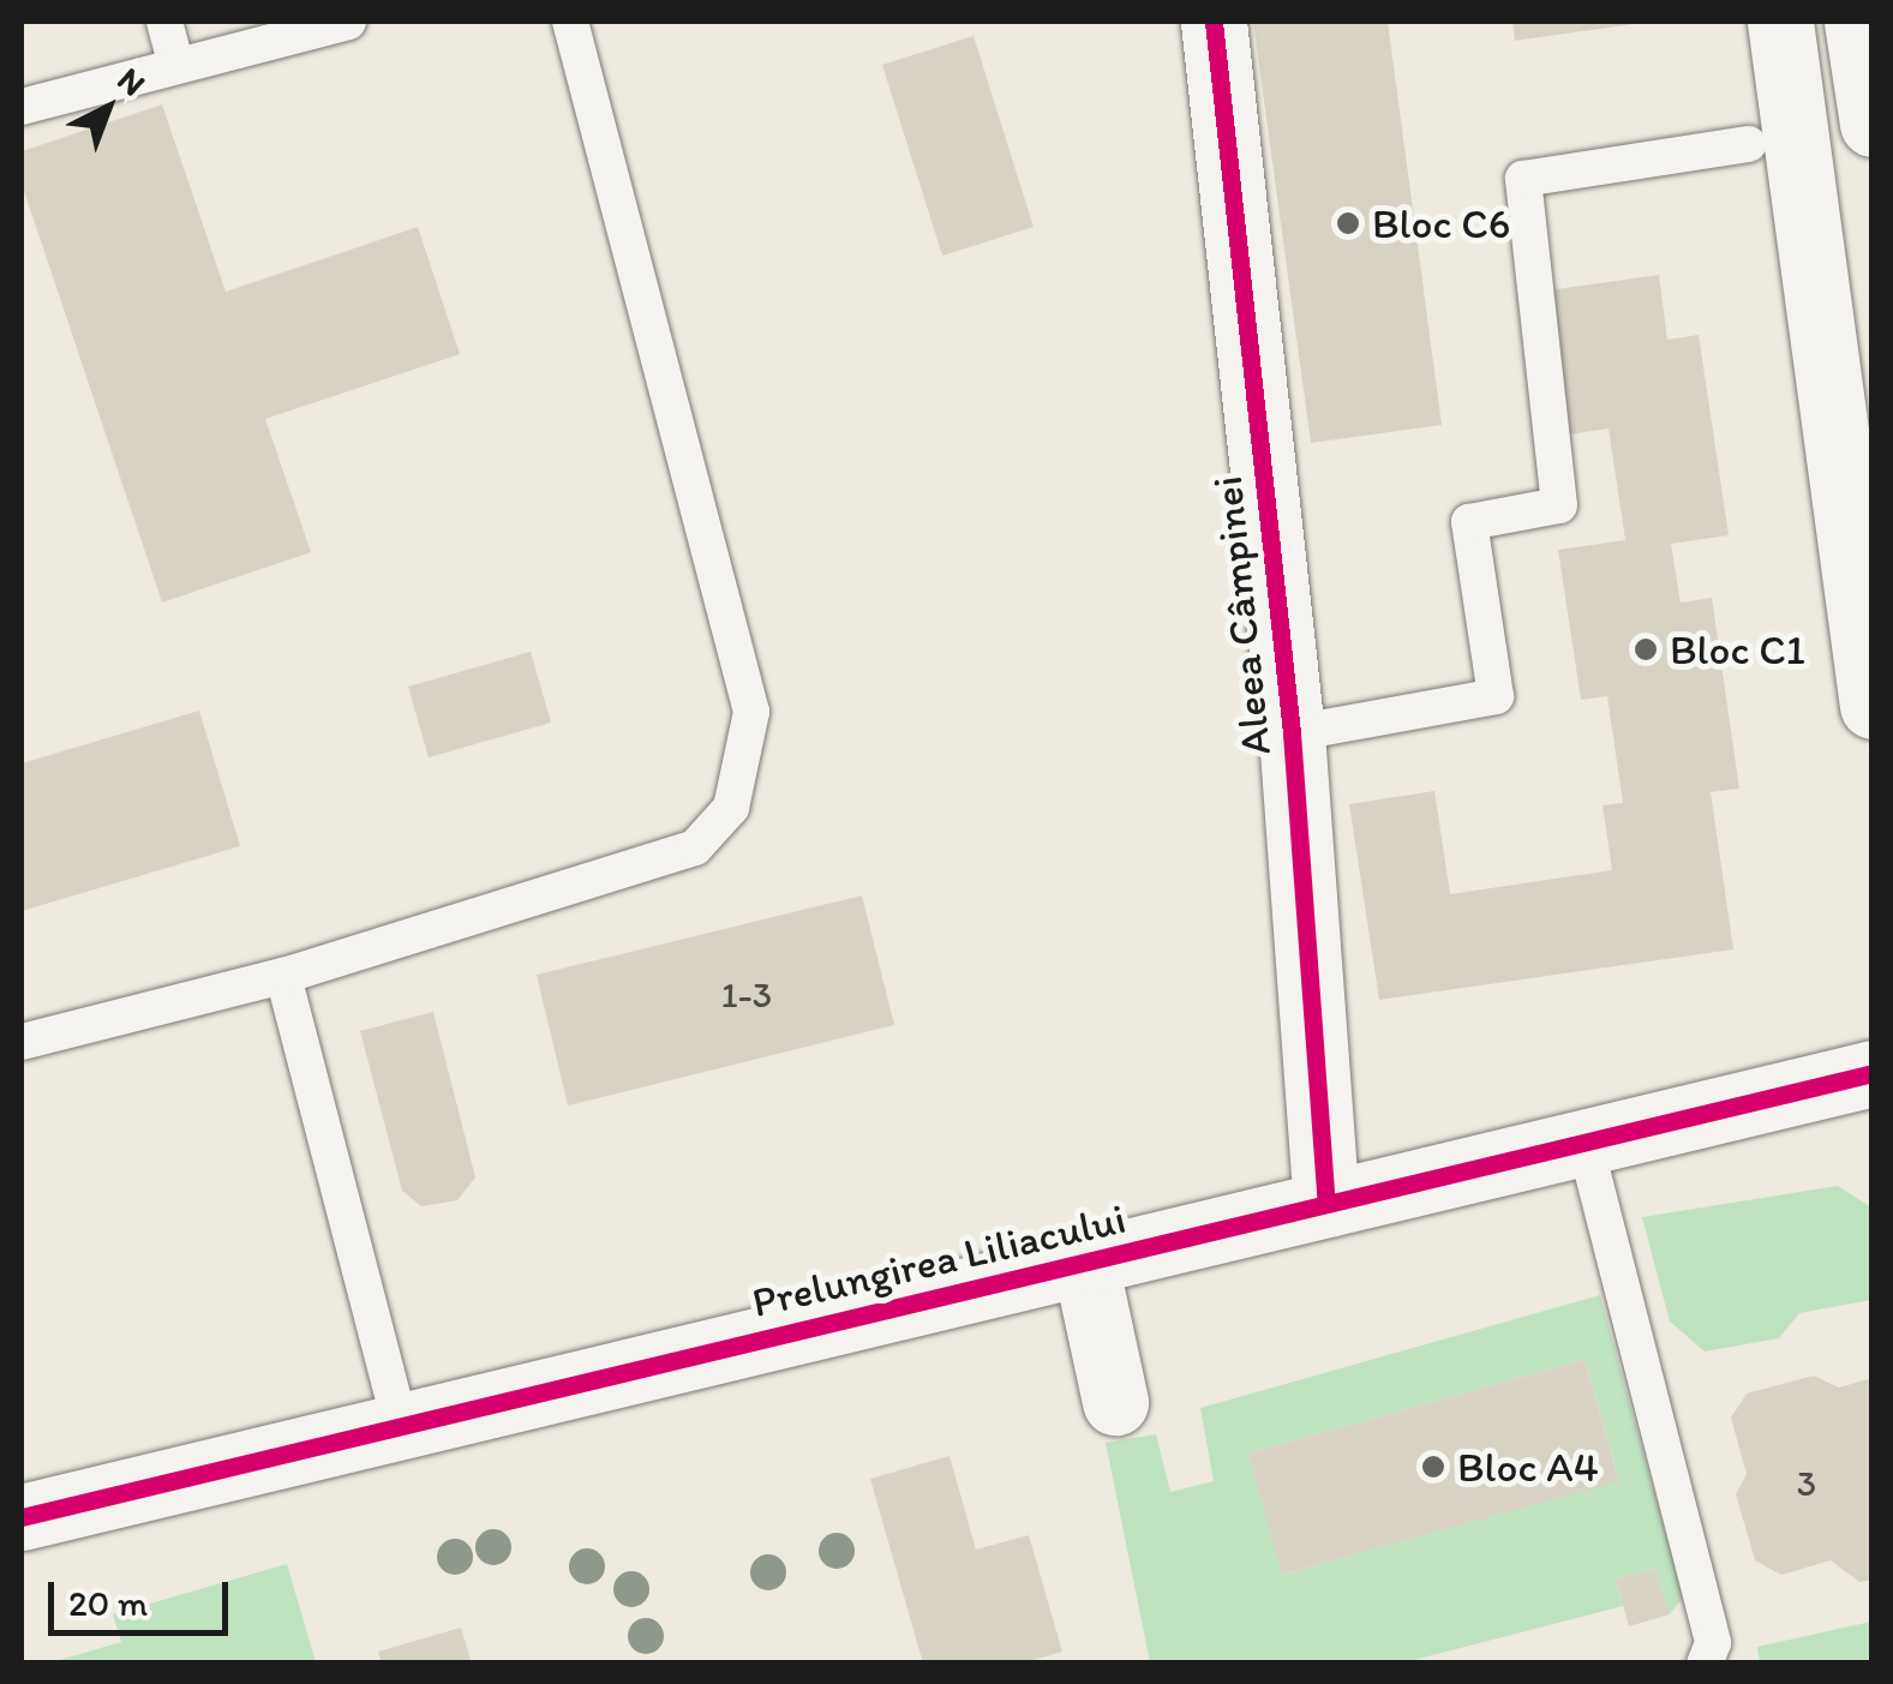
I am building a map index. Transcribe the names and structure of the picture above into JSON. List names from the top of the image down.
{
  "streets": {
    "street": ["Aleea Câmpinei", "Prelungirea Liliacului"]
  },
  "crossings": [
    ["Aleea Câmpinei", "Prelungirea Liliacului"]
  ],
  "places": ["Bloc C6", "Bloc C1", "Bloc A4"],
  "house_numbers": ["1-3", "3"],
  "scale_bar": "20 m",
  "north": "top right"
}
